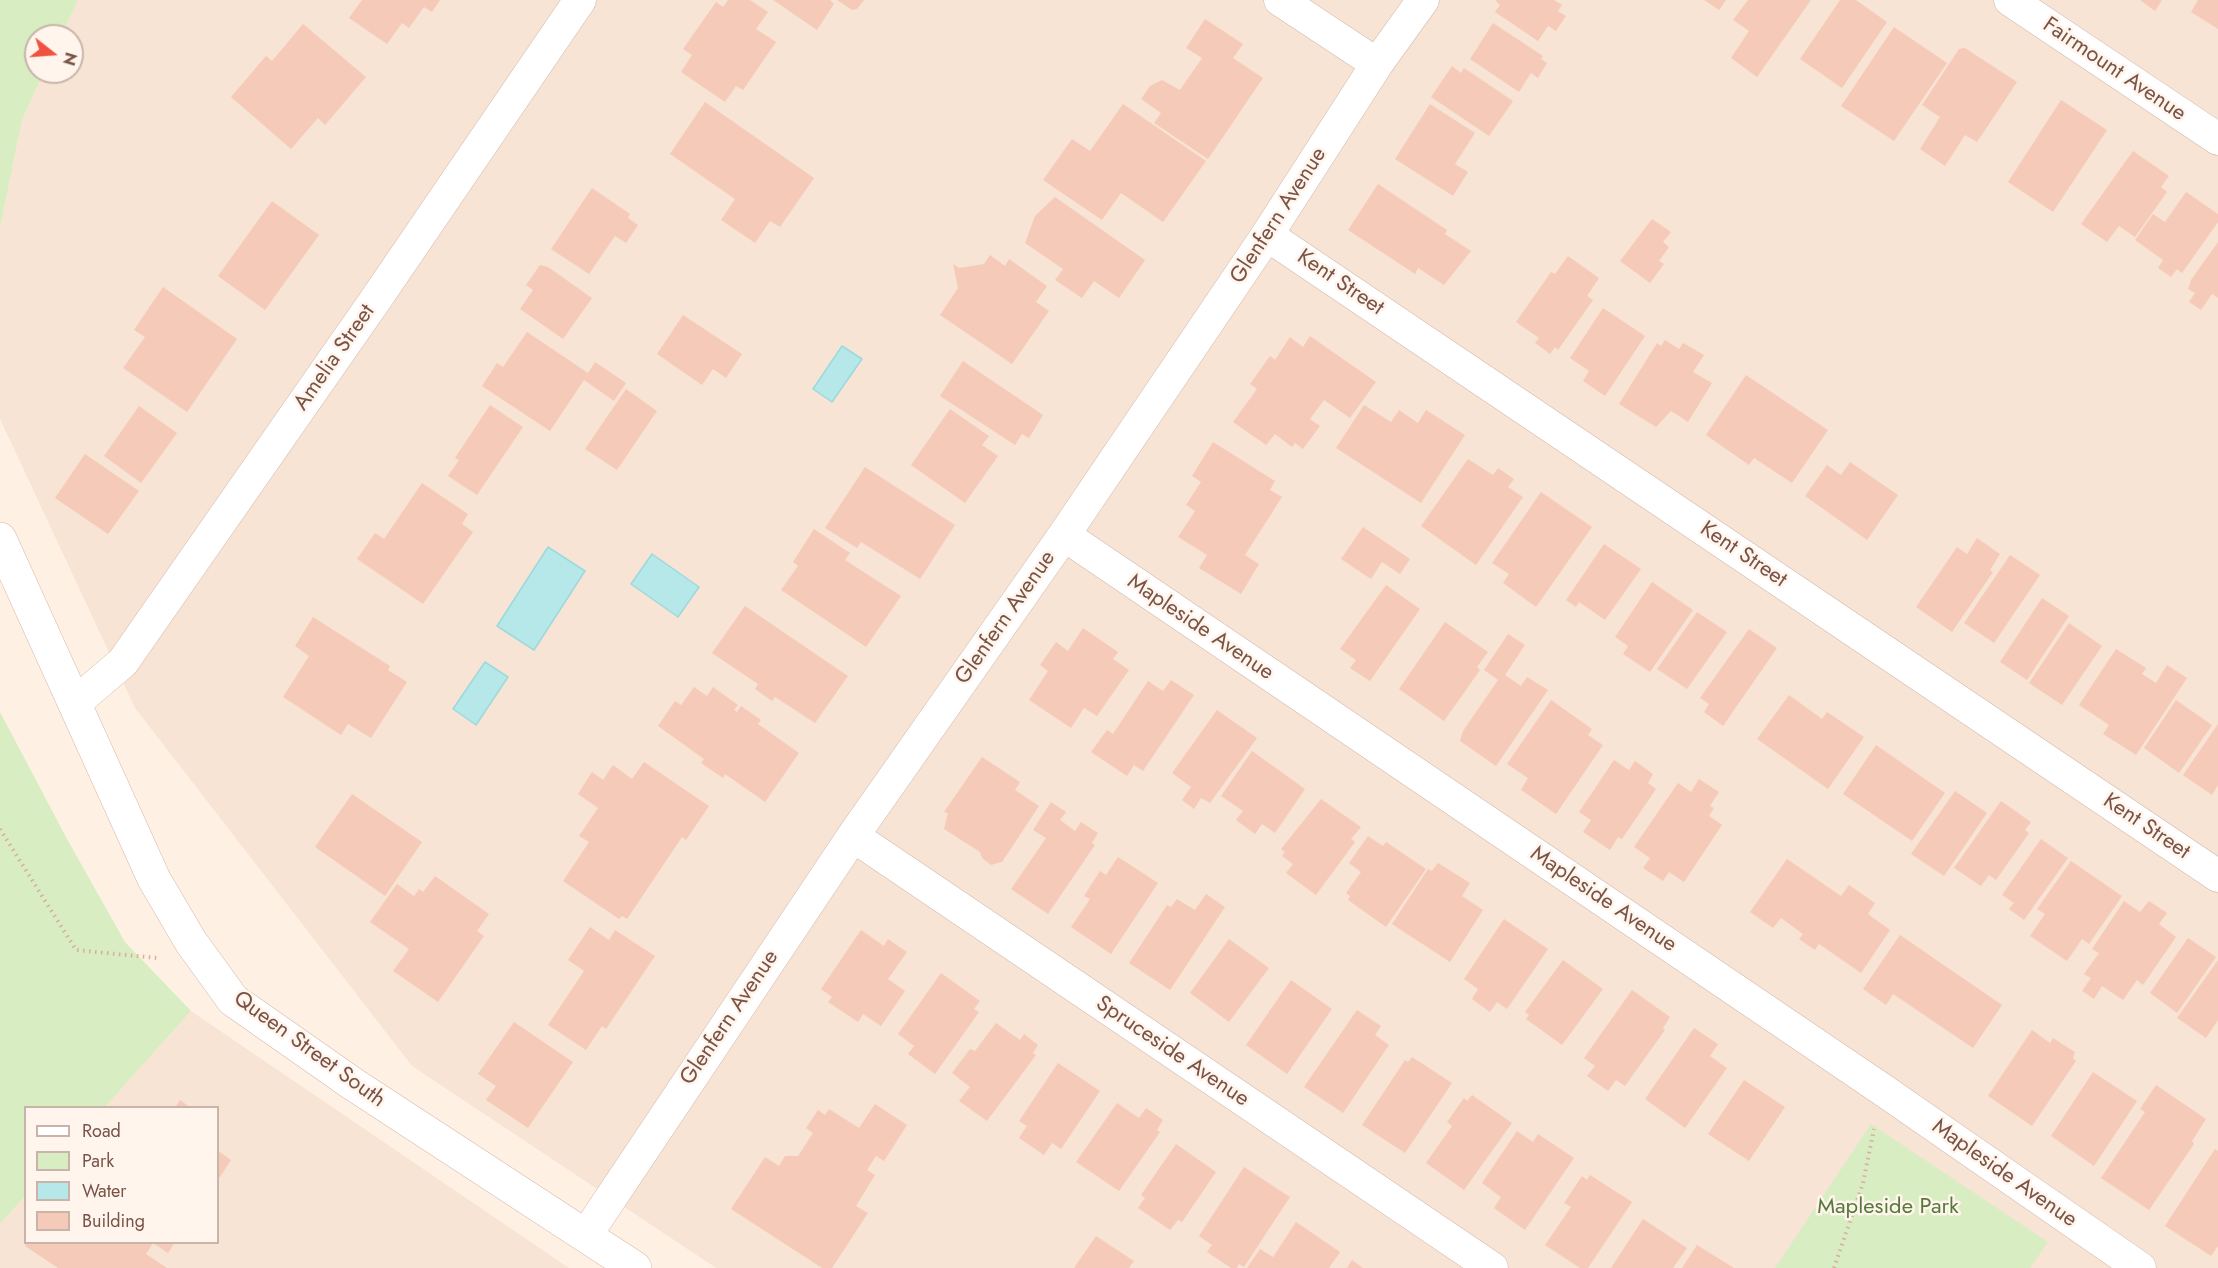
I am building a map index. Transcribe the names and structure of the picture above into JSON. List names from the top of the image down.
{
  "streets": {
    "main road": ["Queen Street South"],
    "street": [
      "Fairmount Avenue",
      "Glenfern Avenue",
      "Kent Street",
      "Amelia Street",
      "Mapleside Avenue",
      "Spruceside Avenue"
    ]
  },
  "crossings": [
    ["Glenfern Avenue", "Kent Street"],
    ["Glenfern Avenue", "Mapleside Avenue"],
    ["Glenfern Avenue", "Queen Street South"],
    ["Glenfern Avenue", "Spruceside Avenue"],
    ["Amelia Street", "Queen Street South"]
  ],
  "parks": ["Mapleside Park"],
  "legend": [
    "Road",
    "Park",
    "Water",
    "Building"
  ],
  "north": "right"
}
